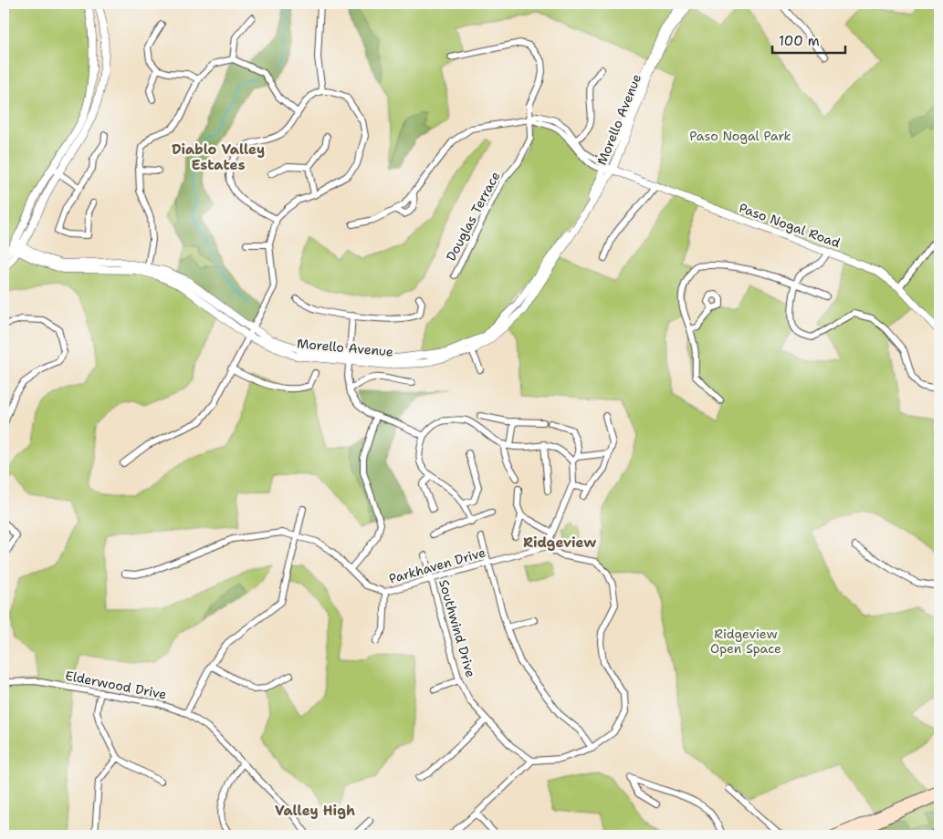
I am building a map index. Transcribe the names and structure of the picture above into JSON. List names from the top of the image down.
{
  "streets": {
    "street": [
      "Morello Avenue",
      "Douglas Terrace",
      "Paso Nogal Road",
      "Parkhaven Drive",
      "Southwind Drive",
      "Elderwood Drive"
    ]
  },
  "crossings": [
    ["Morello Avenue", "Paso Nogal Road"],
    ["Parkhaven Drive", "Southwind Drive"]
  ],
  "districts": ["Diablo Valley Estates", "Ridgeview", "Valley High"],
  "parks": ["Paso Nogal Park", "Ridgeview Open Space"],
  "scale_bar": "100 m"
}
